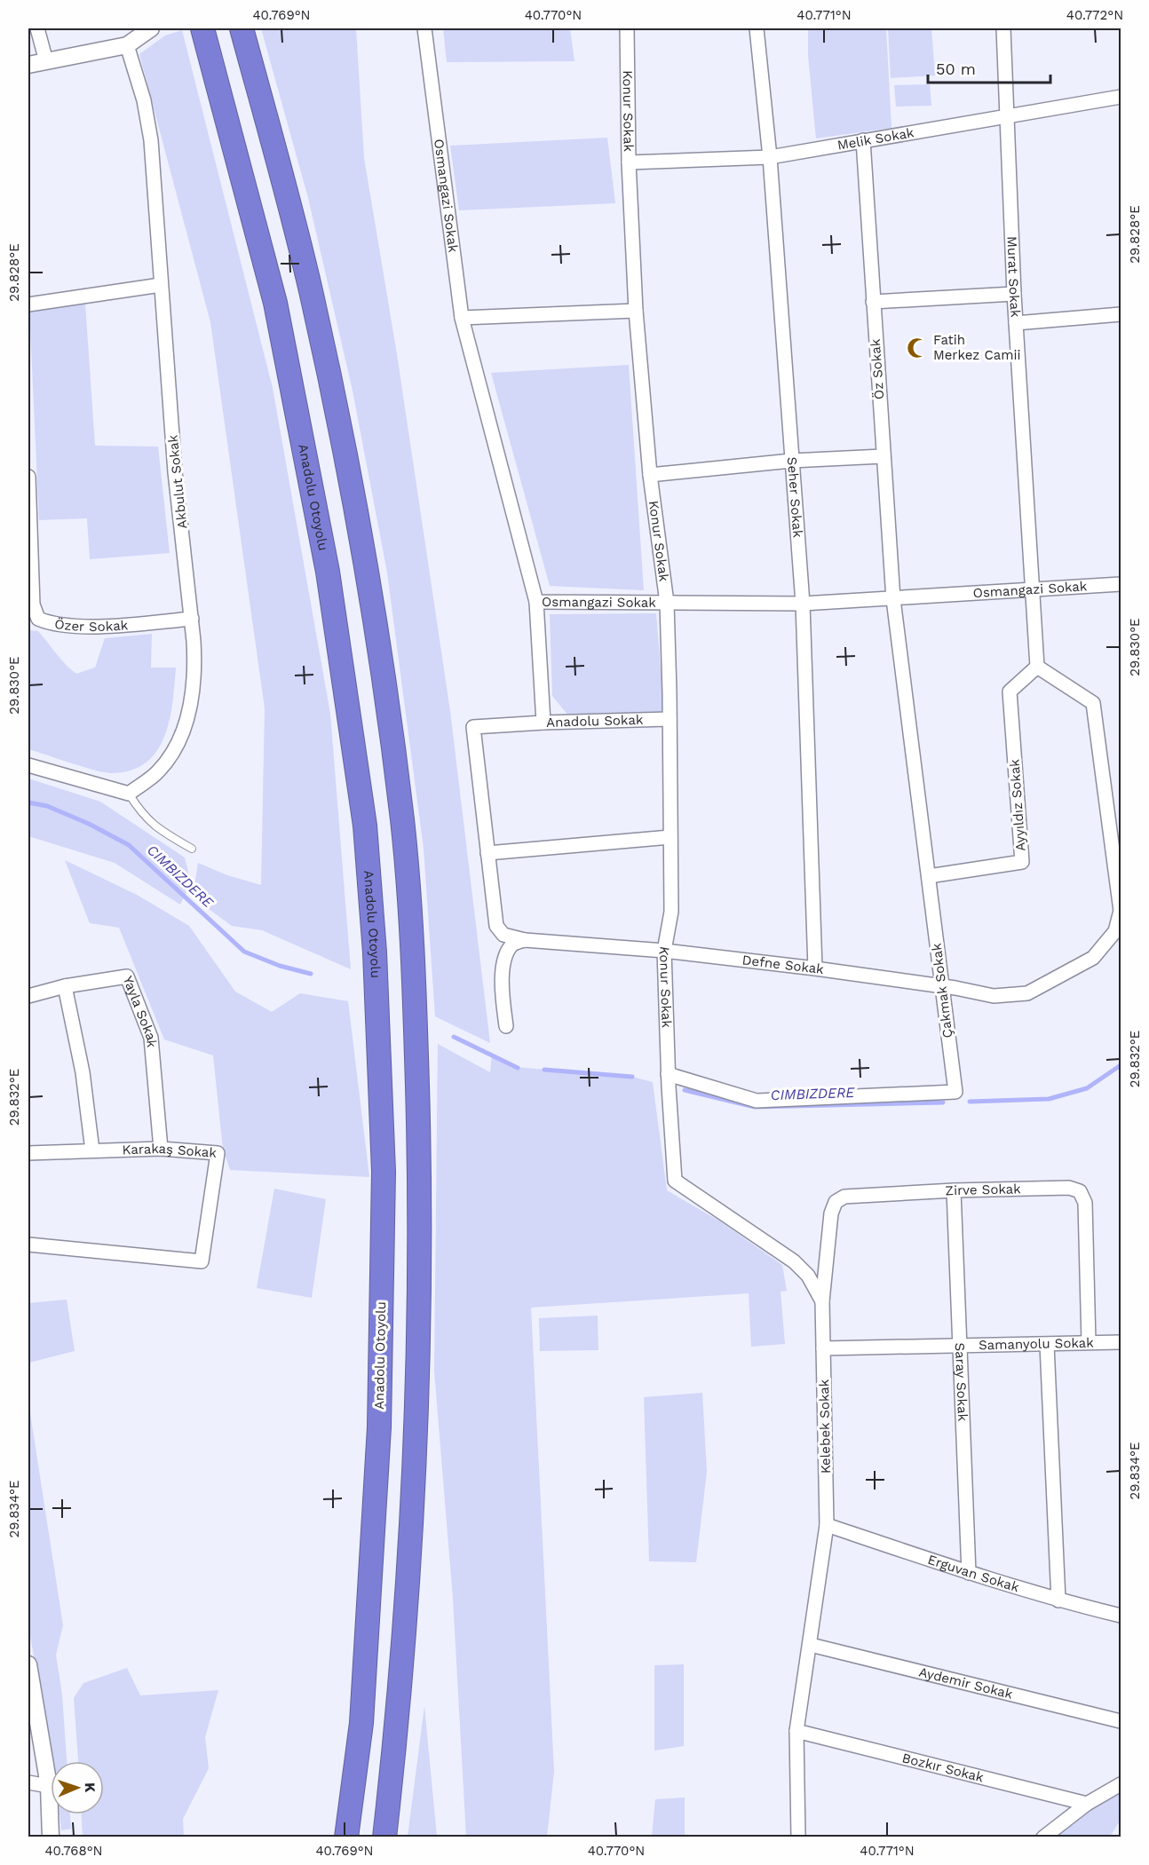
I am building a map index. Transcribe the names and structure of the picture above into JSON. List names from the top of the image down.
{
  "streets": {
    "highway": ["Anadolu Otoyolu"],
    "street": [
      "Konur Sokak",
      "Melik Sokak",
      "Osmangazi Sokak",
      "Murat Sokak",
      "Öz Sokak",
      "Akbulut Sokak",
      "Seher Sokak",
      "Özer Sokak",
      "Anadolu Sokak",
      "Ayyıldız Sokak",
      "Defne Sokak",
      "Çakmak Sokak",
      "Yayla Sokak",
      "Karakaş Sokak",
      "Zirve Sokak",
      "Samanyolu Sokak",
      "Saray Sokak",
      "Kelebek Sokak",
      "Erguvan Sokak",
      "Aydemir Sokak",
      "Bozkır Sokak"
    ]
  },
  "crossings": [
    ["Konur Sokak", "Melik Sokak"],
    ["Konur Sokak", "Osmangazi Sokak"],
    ["Konur Sokak", "Anadolu Sokak"],
    ["Konur Sokak", "Defne Sokak"],
    ["Konur Sokak", "Çakmak Sokak"],
    ["Konur Sokak", "Kelebek Sokak"],
    ["Melik Sokak", "Murat Sokak"],
    ["Melik Sokak", "Öz Sokak"],
    ["Melik Sokak", "Seher Sokak"],
    ["Osmangazi Sokak", "Murat Sokak"],
    ["Osmangazi Sokak", "Öz Sokak"],
    ["Osmangazi Sokak", "Seher Sokak"],
    ["Osmangazi Sokak", "Anadolu Sokak"],
    ["Osmangazi Sokak", "Çakmak Sokak"],
    ["Murat Sokak", "Ayyıldız Sokak"],
    ["Murat Sokak", "Defne Sokak"],
    ["Öz Sokak", "Çakmak Sokak"],
    ["Akbulut Sokak", "Özer Sokak"],
    ["Seher Sokak", "Defne Sokak"],
    ["Anadolu Sokak", "Defne Sokak"],
    ["Ayyıldız Sokak", "Defne Sokak"],
    ["Ayyıldız Sokak", "Çakmak Sokak"],
    ["Defne Sokak", "Çakmak Sokak"],
    ["Çakmak Sokak", "Kelebek Sokak"],
    ["Yayla Sokak", "Karakaş Sokak"],
    ["Zirve Sokak", "Samanyolu Sokak"],
    ["Zirve Sokak", "Saray Sokak"],
    ["Zirve Sokak", "Kelebek Sokak"],
    ["Samanyolu Sokak", "Saray Sokak"],
    ["Samanyolu Sokak", "Kelebek Sokak"],
    ["Saray Sokak", "Erguvan Sokak"],
    ["Kelebek Sokak", "Erguvan Sokak"],
    ["Kelebek Sokak", "Aydemir Sokak"],
    ["Kelebek Sokak", "Bozkır Sokak"]
  ],
  "water": ["CIMBIZDERE"],
  "places": {
    "mosque": ["Fatih Merkez Camii"]
  },
  "scale_bar": "50 m",
  "north": "right",
  "coordinates": [
    "40.769°N",
    "40.770°N",
    "40.771°N",
    "40.772°N",
    "29.828°E",
    "29.830°E",
    "29.832°E",
    "29.834°E",
    "40.768°N"
  ]
}
